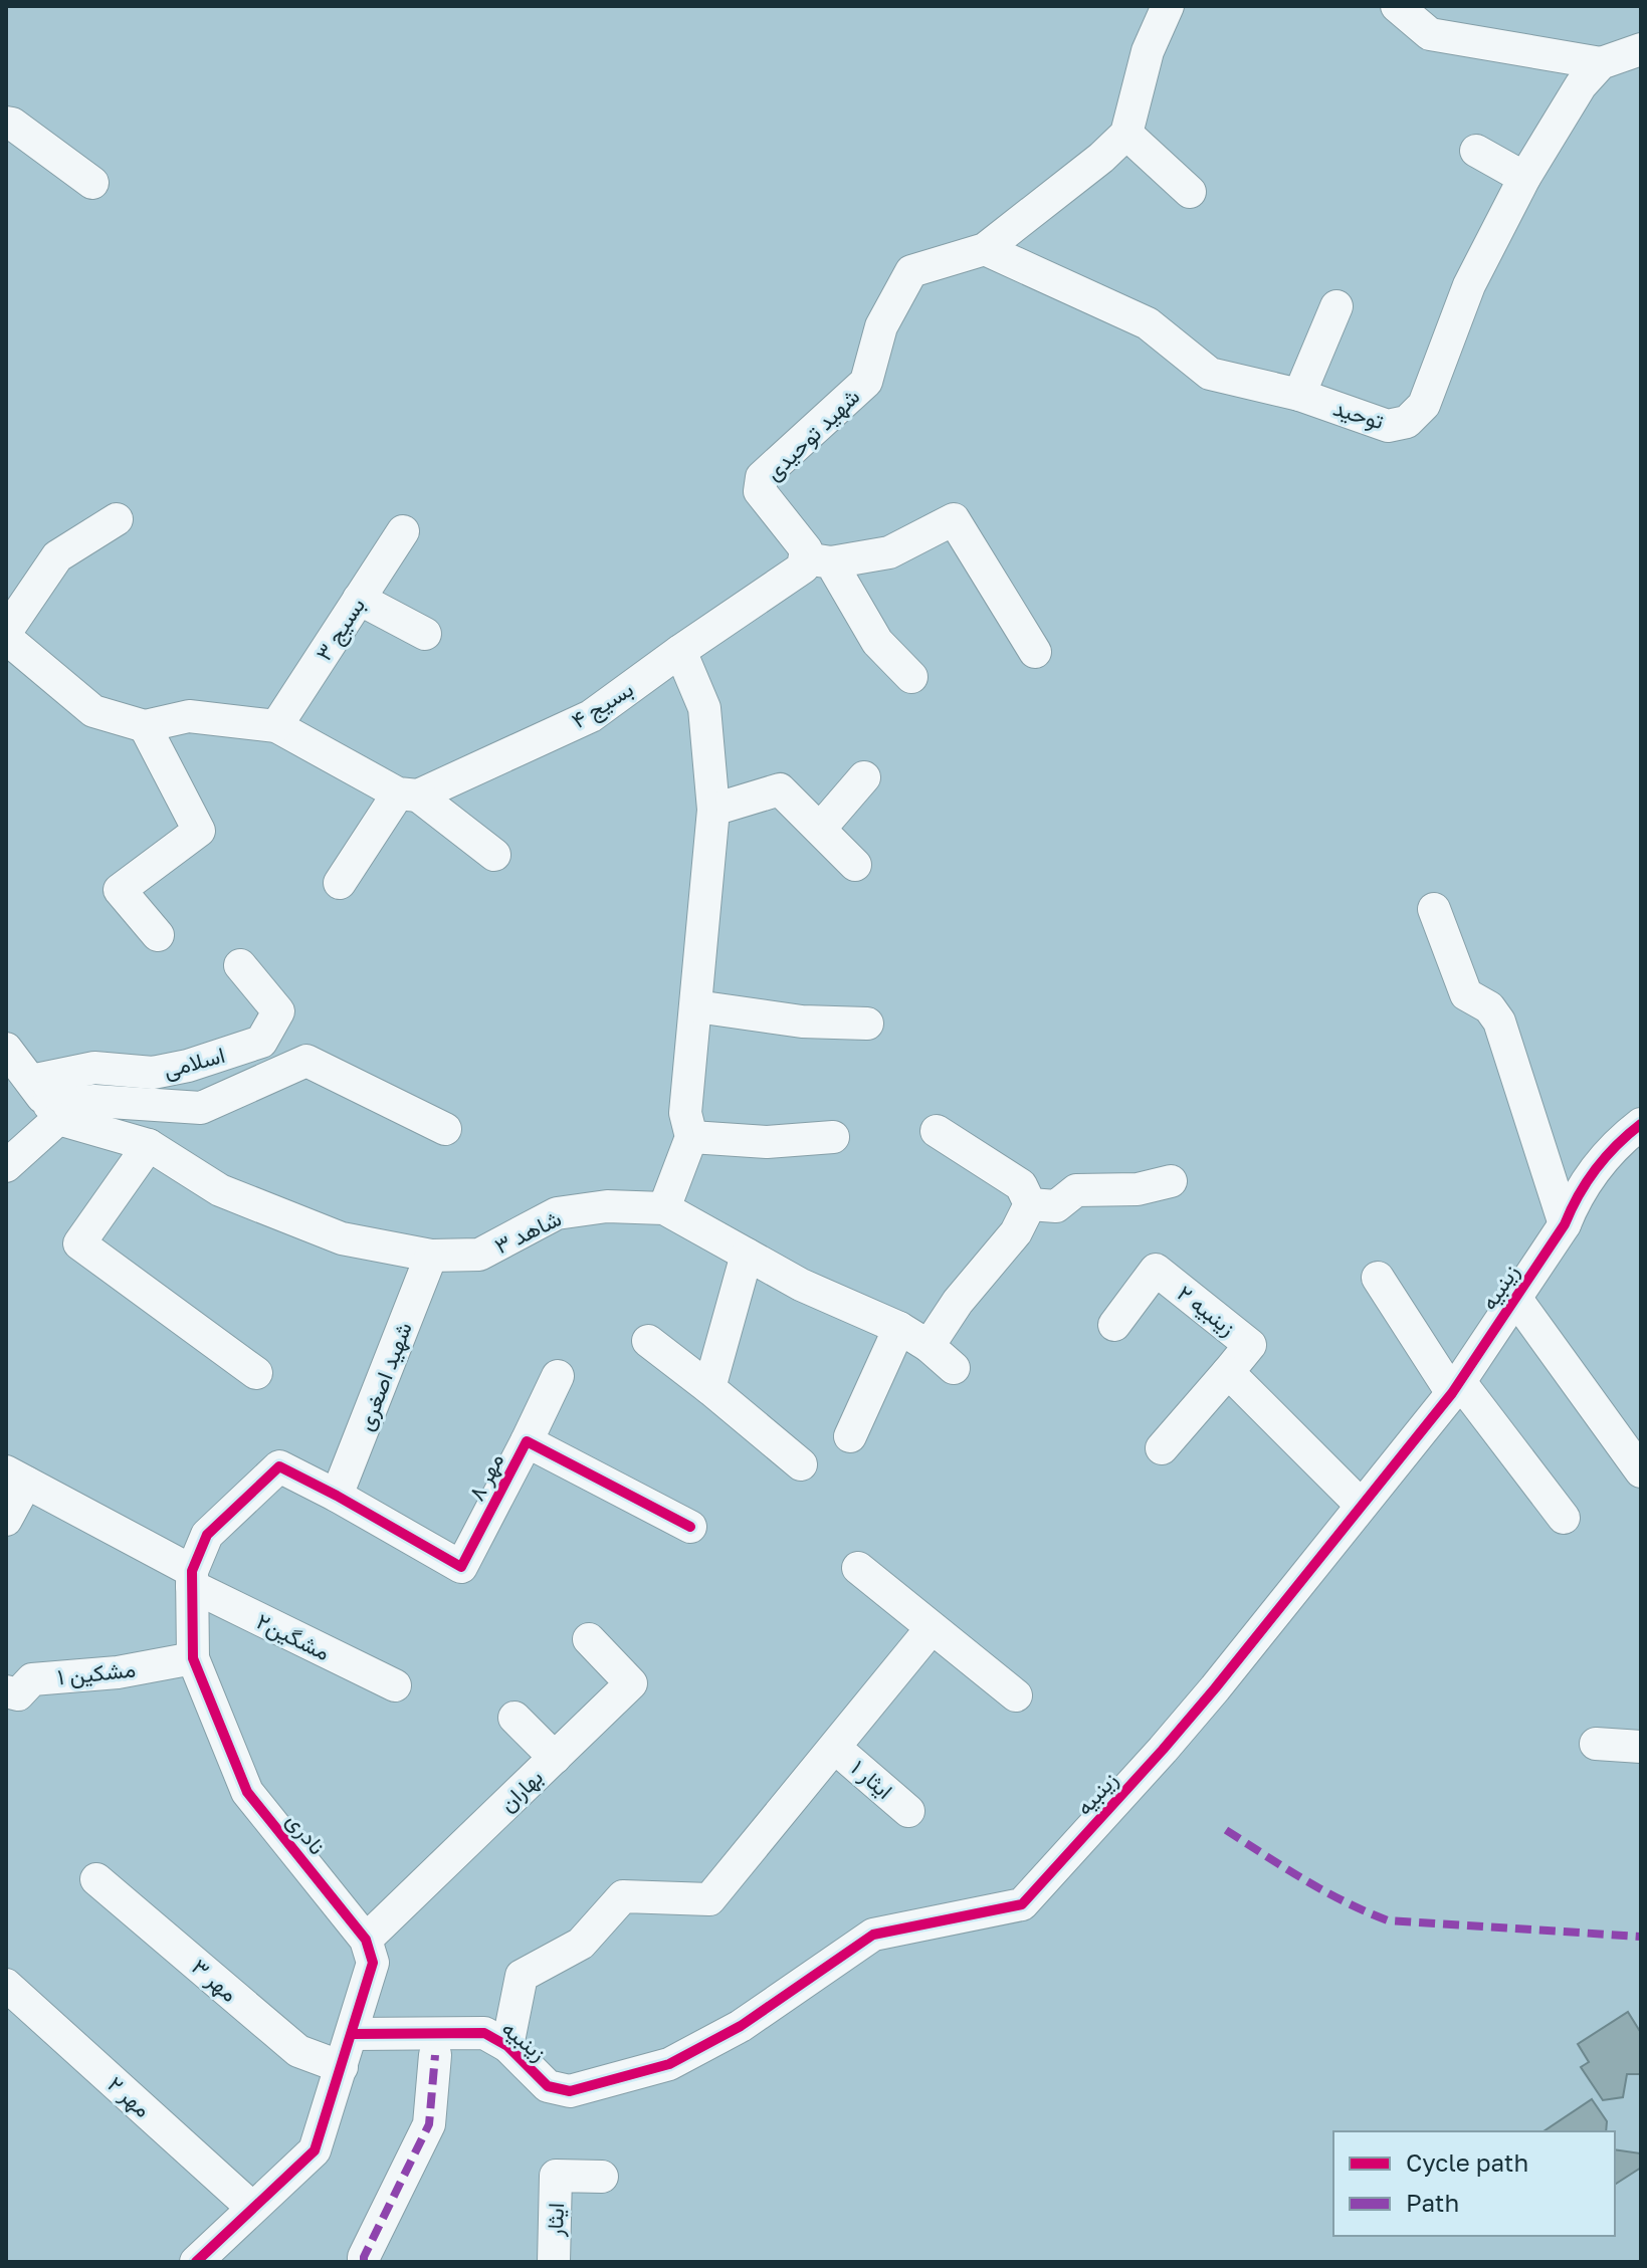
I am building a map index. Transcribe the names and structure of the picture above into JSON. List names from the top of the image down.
{
  "streets": {
    "street": [
      "توحید",
      "شهید توحیدی",
      "بسیج ۳",
      "بسیج ۴",
      "اسلامی",
      "شاهد ۳",
      "زینبیه",
      "زینبیه ۲",
      "شهید اصغری",
      "مهر ۸",
      "مشگین۲",
      "مشکین ۱",
      "ایثار ۱",
      "بهاران",
      "نادری",
      "مهر ۳",
      "مهر ۲",
      "ایثار"
    ]
  },
  "crossings": [
    ["توحید", "شهید توحیدی"],
    ["اسلامی", "شاهد ۳"],
    ["شاهد ۳", "شهید اصغری"],
    ["زینبیه", "زینبیه ۲"],
    ["زینبیه", "ایثار ۱"],
    ["شهید اصغری", "مهر ۸"],
    ["شهید اصغری", "نادری"],
    ["مهر ۸", "نادری"],
    ["مشگین۲", "نادری"],
    ["مشکین ۱", "نادری"],
    ["بهاران", "نادری"]
  ],
  "legend": ["Cycle path", "Path"]
}
